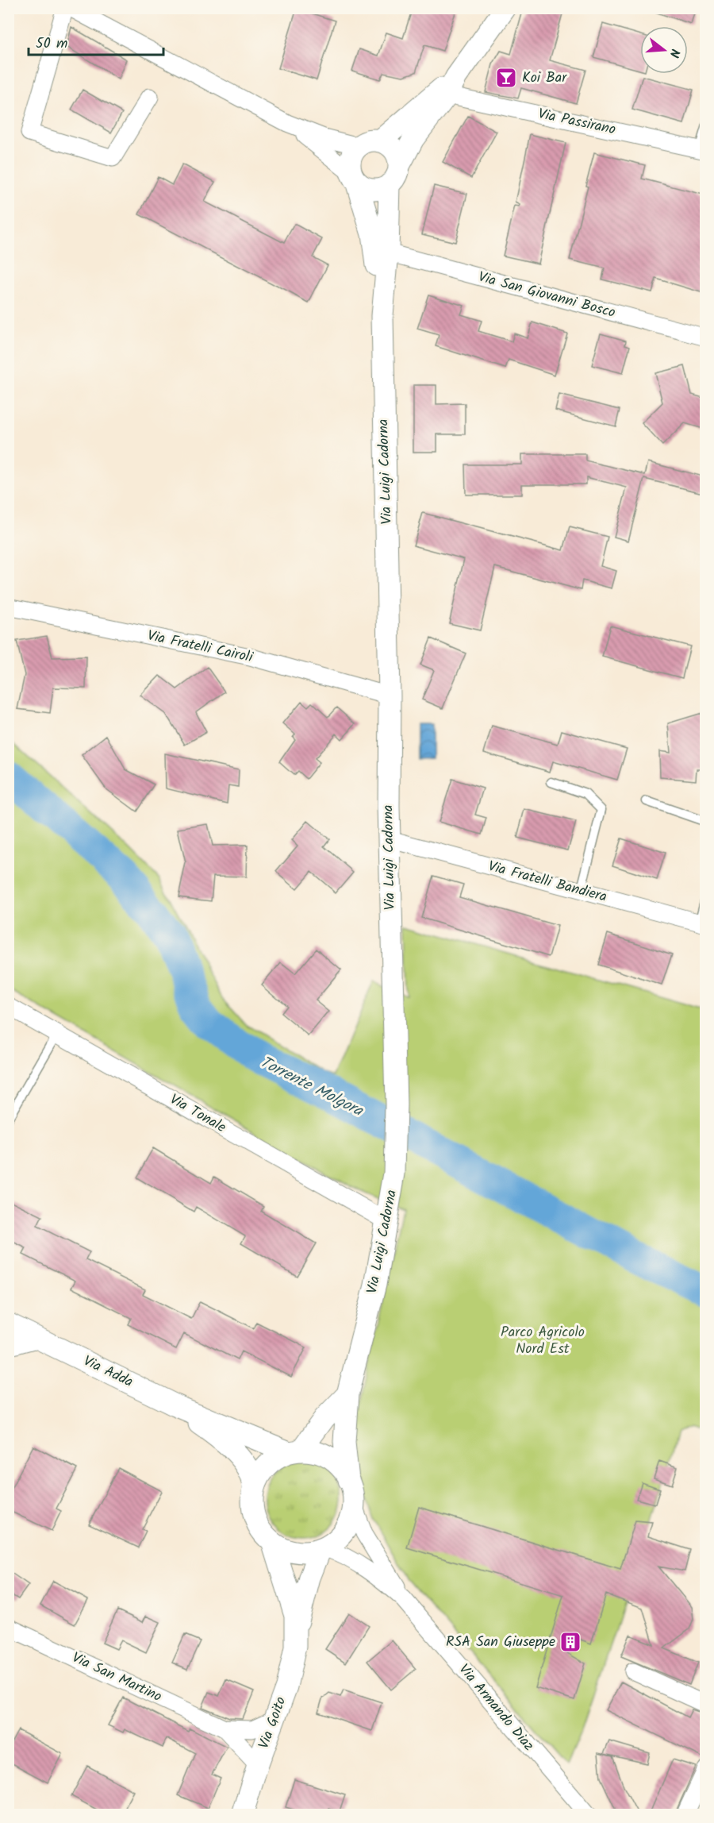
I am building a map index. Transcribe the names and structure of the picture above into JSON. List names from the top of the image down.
{
  "streets": {
    "street": [
      "Via Passirano",
      "Via San Giovanni Bosco",
      "Via Luigi Cadorna",
      "Via Fratelli Cairoli",
      "Via Fratelli Bandiera",
      "Via Tonale",
      "Via Adda",
      "Via San Martino",
      "Via Armando Diaz",
      "Via Goito"
    ]
  },
  "crossings": [
    ["Via San Giovanni Bosco", "Via Luigi Cadorna"],
    ["Via Luigi Cadorna", "Via Fratelli Cairoli"],
    ["Via Luigi Cadorna", "Via Fratelli Bandiera"],
    ["Via Luigi Cadorna", "Via Tonale"],
    ["Via Luigi Cadorna", "Via Adda"],
    ["Via Luigi Cadorna", "Via Armando Diaz"],
    ["Via Luigi Cadorna", "Via Goito"],
    ["Via Adda", "Via Armando Diaz"],
    ["Via Adda", "Via Goito"],
    ["Via San Martino", "Via Goito"],
    ["Via Armando Diaz", "Via Goito"]
  ],
  "water": ["Torrente Molgora"],
  "parks": ["Parco Agricolo Nord Est"],
  "places": {
    "bar": ["Koi Bar"],
    "building": ["RSA San Giuseppe"]
  },
  "scale_bar": "50 m",
  "north": "right"
}
